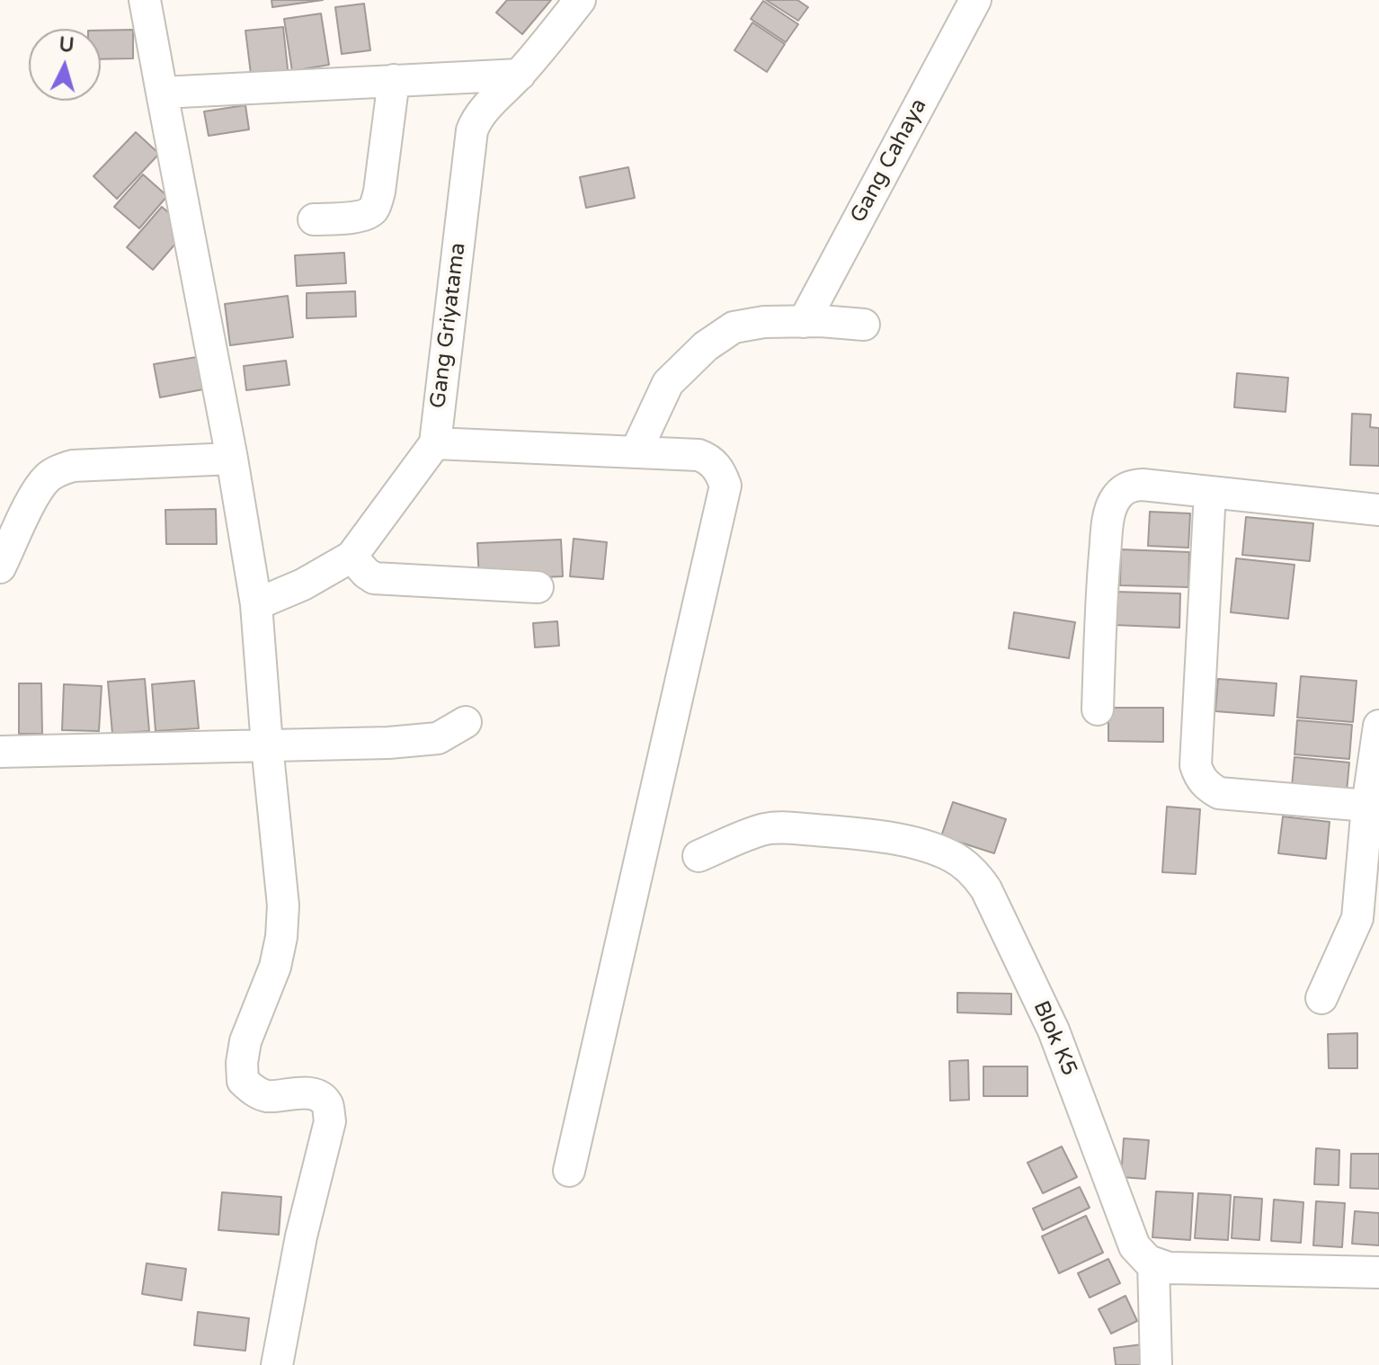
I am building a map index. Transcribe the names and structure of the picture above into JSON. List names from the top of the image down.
{
  "streets": {
    "street": ["Gang Cahaya", "Gang Griyatama", "Blok K5"]
  },
  "north": "top"
}
